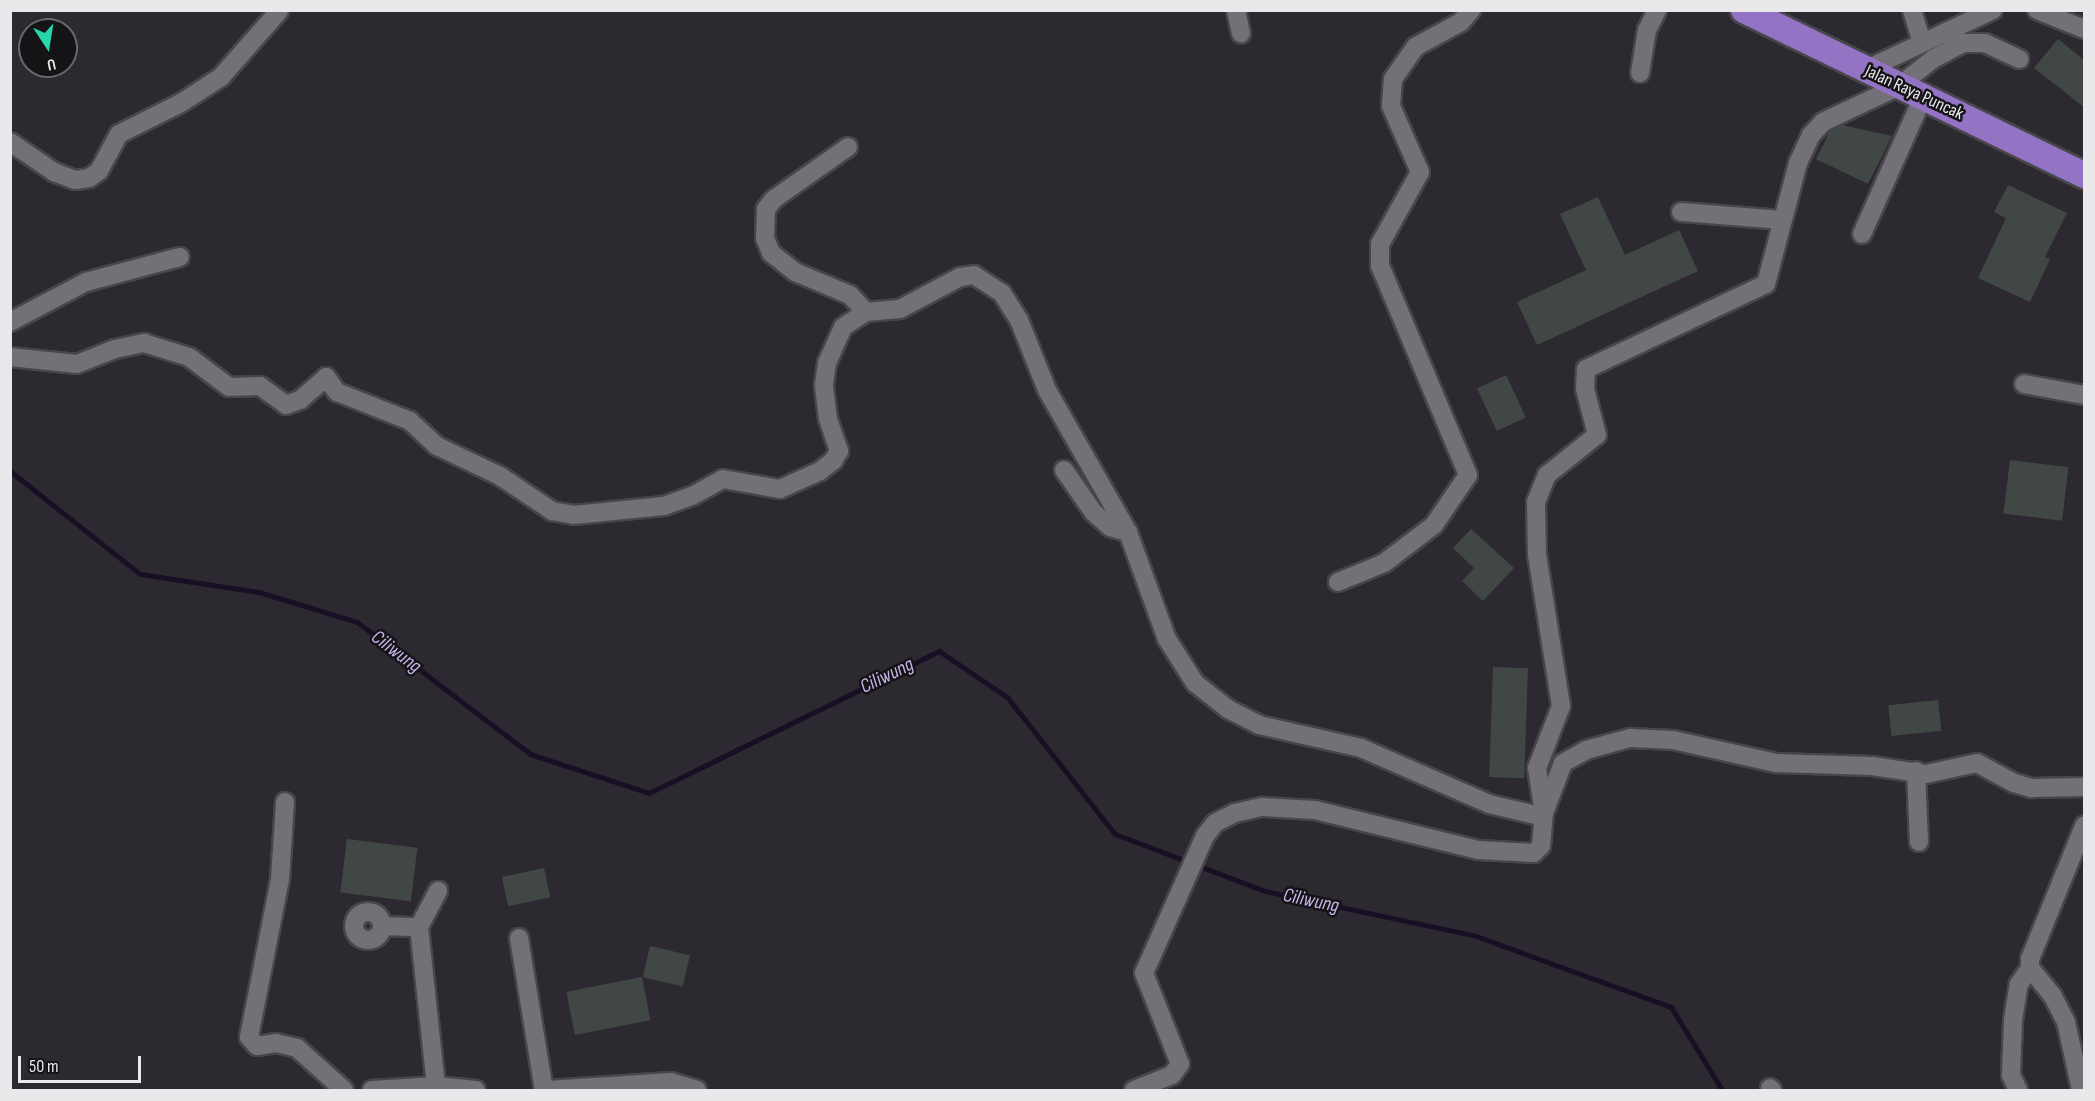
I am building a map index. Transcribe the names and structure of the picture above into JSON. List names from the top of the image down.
{
  "streets": {
    "highway": ["Jalan Raya Puncak"]
  },
  "water": ["Ciliwung"],
  "scale_bar": "50 m",
  "north": "bottom"
}
